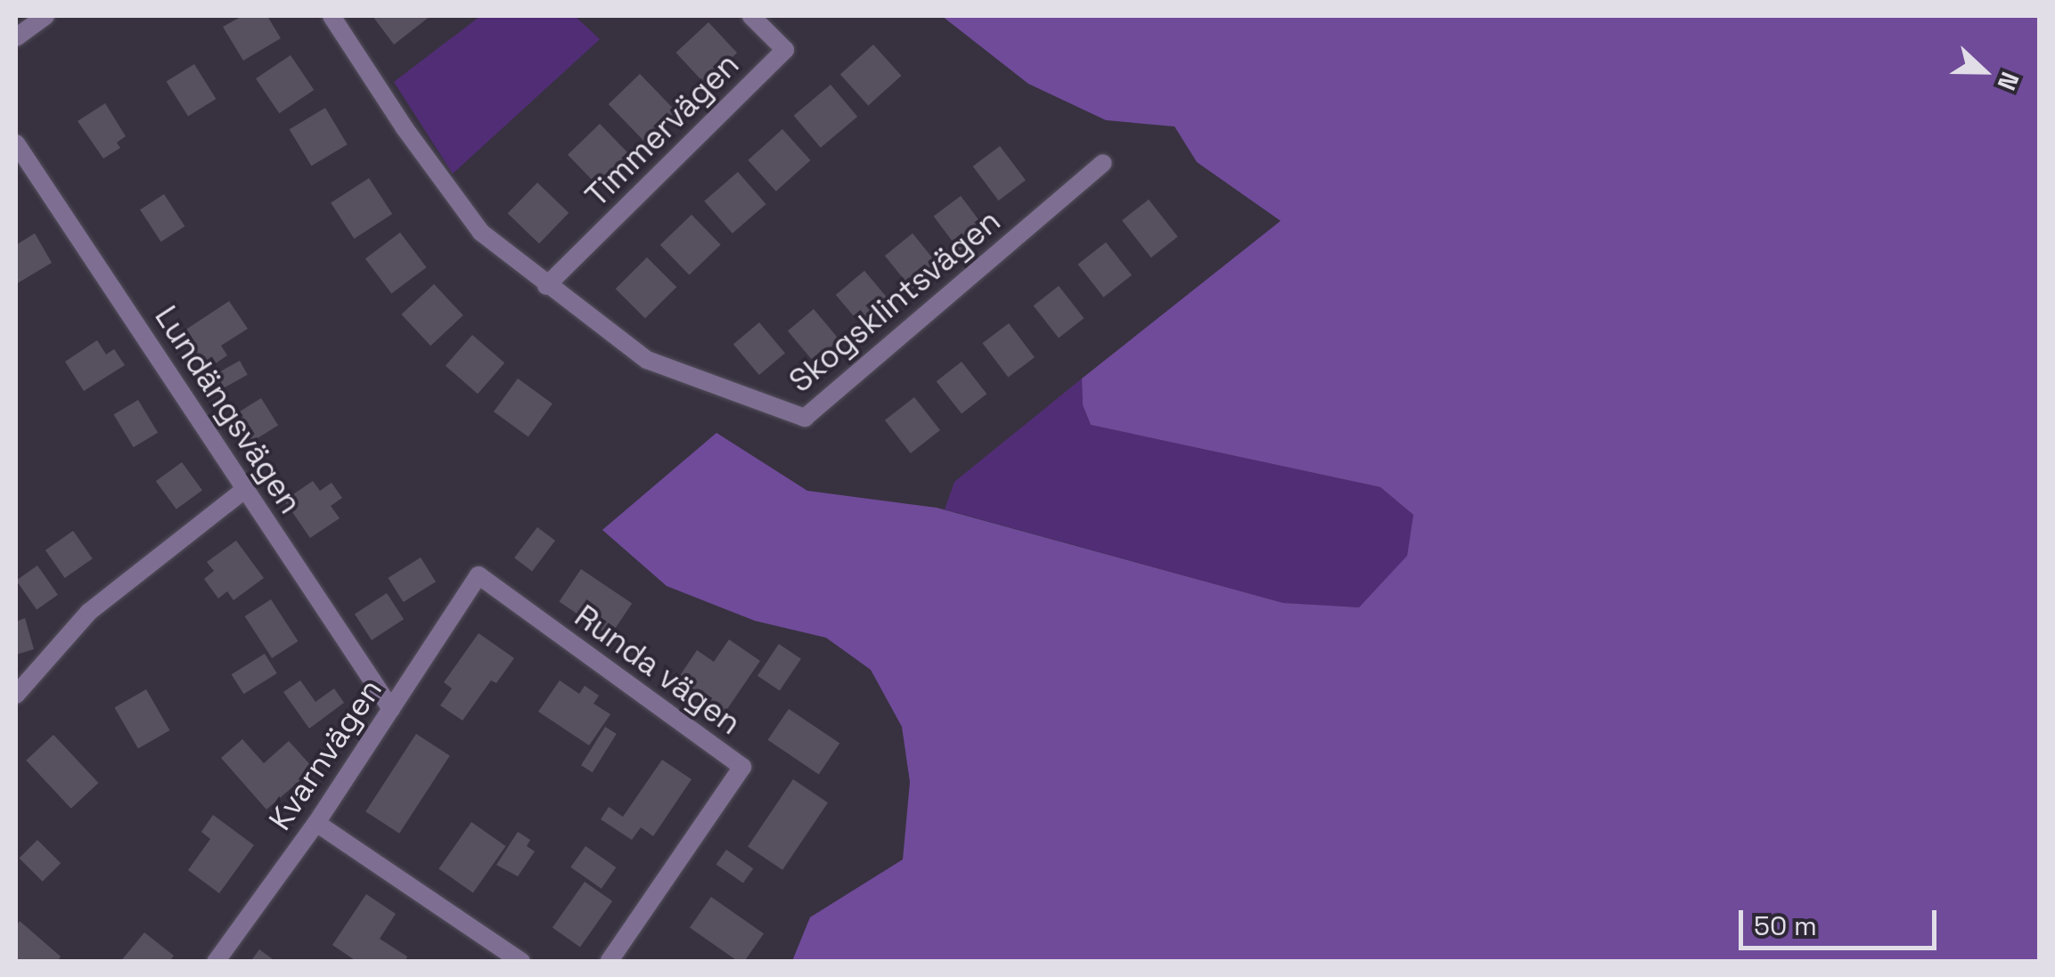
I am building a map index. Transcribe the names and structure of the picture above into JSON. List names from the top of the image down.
{
  "streets": {
    "street": [
      "Timmervägen",
      "Skogsklintsvägen",
      "Lundängsvägen",
      "Runda vägen",
      "Kvarnvägen"
    ]
  },
  "crossings": [
    ["Timmervägen", "Skogsklintsvägen"],
    ["Lundängsvägen", "Kvarnvägen"],
    ["Runda vägen", "Kvarnvägen"]
  ],
  "scale_bar": "50 m",
  "north": "right"
}
